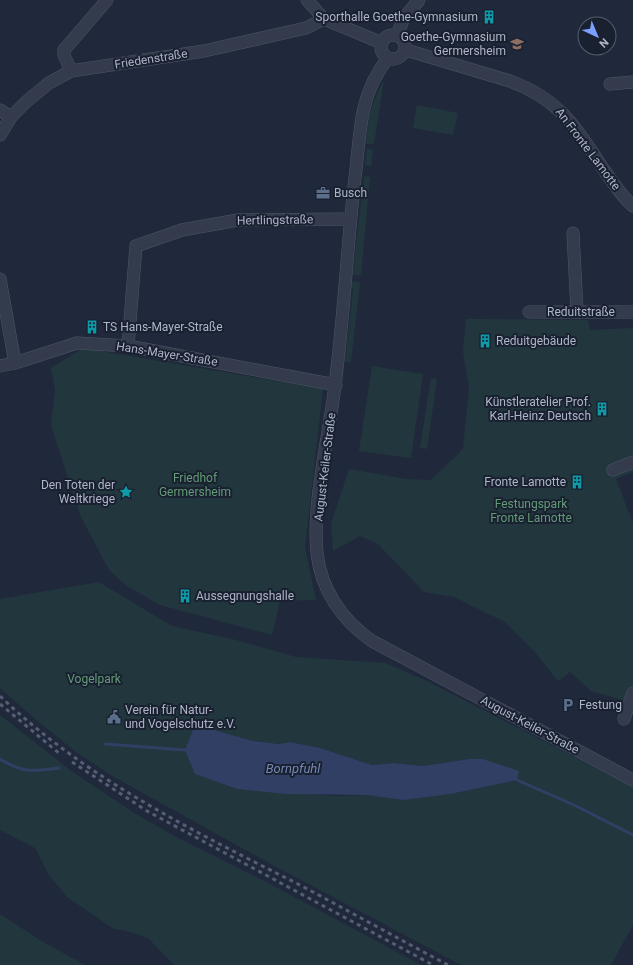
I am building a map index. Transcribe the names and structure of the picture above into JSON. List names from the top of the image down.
{
  "streets": {
    "street": [
      "Friedenstraße",
      "An Fronte Lamotte",
      "Hertlingstraße",
      "Reduitstraße",
      "Hans-Mayer-Straße",
      "August-Keiler-Straße"
    ]
  },
  "crossings": [
    ["An Fronte Lamotte", "August-Keiler-Straße"],
    ["Hertlingstraße", "Hans-Mayer-Straße"],
    ["Hertlingstraße", "August-Keiler-Straße"],
    ["Hans-Mayer-Straße", "August-Keiler-Straße"]
  ],
  "water": ["Bornpfuhl"],
  "parks": ["Friedhof Germersheim", "Festungspark Fronte Lamotte", "Vogelpark"],
  "places": {
    "building": [
      "Sporthalle Goethe-Gymnasium",
      "TS Hans-Mayer-Straße",
      "Reduitgebäude",
      "Künstleratelier Prof. Karl-Heinz Deutsch",
      "Fronte Lamotte",
      "Aussegnungshalle"
    ],
    "school or university": ["Goethe-Gymnasium Germersheim"],
    "office": ["Busch"],
    "place": ["Den Toten der Weltkriege"],
    "parking": ["Festung"],
    "public building": ["Verein für Natur- und Vogelschutz e.V."]
  },
  "north": "bottom right"
}
